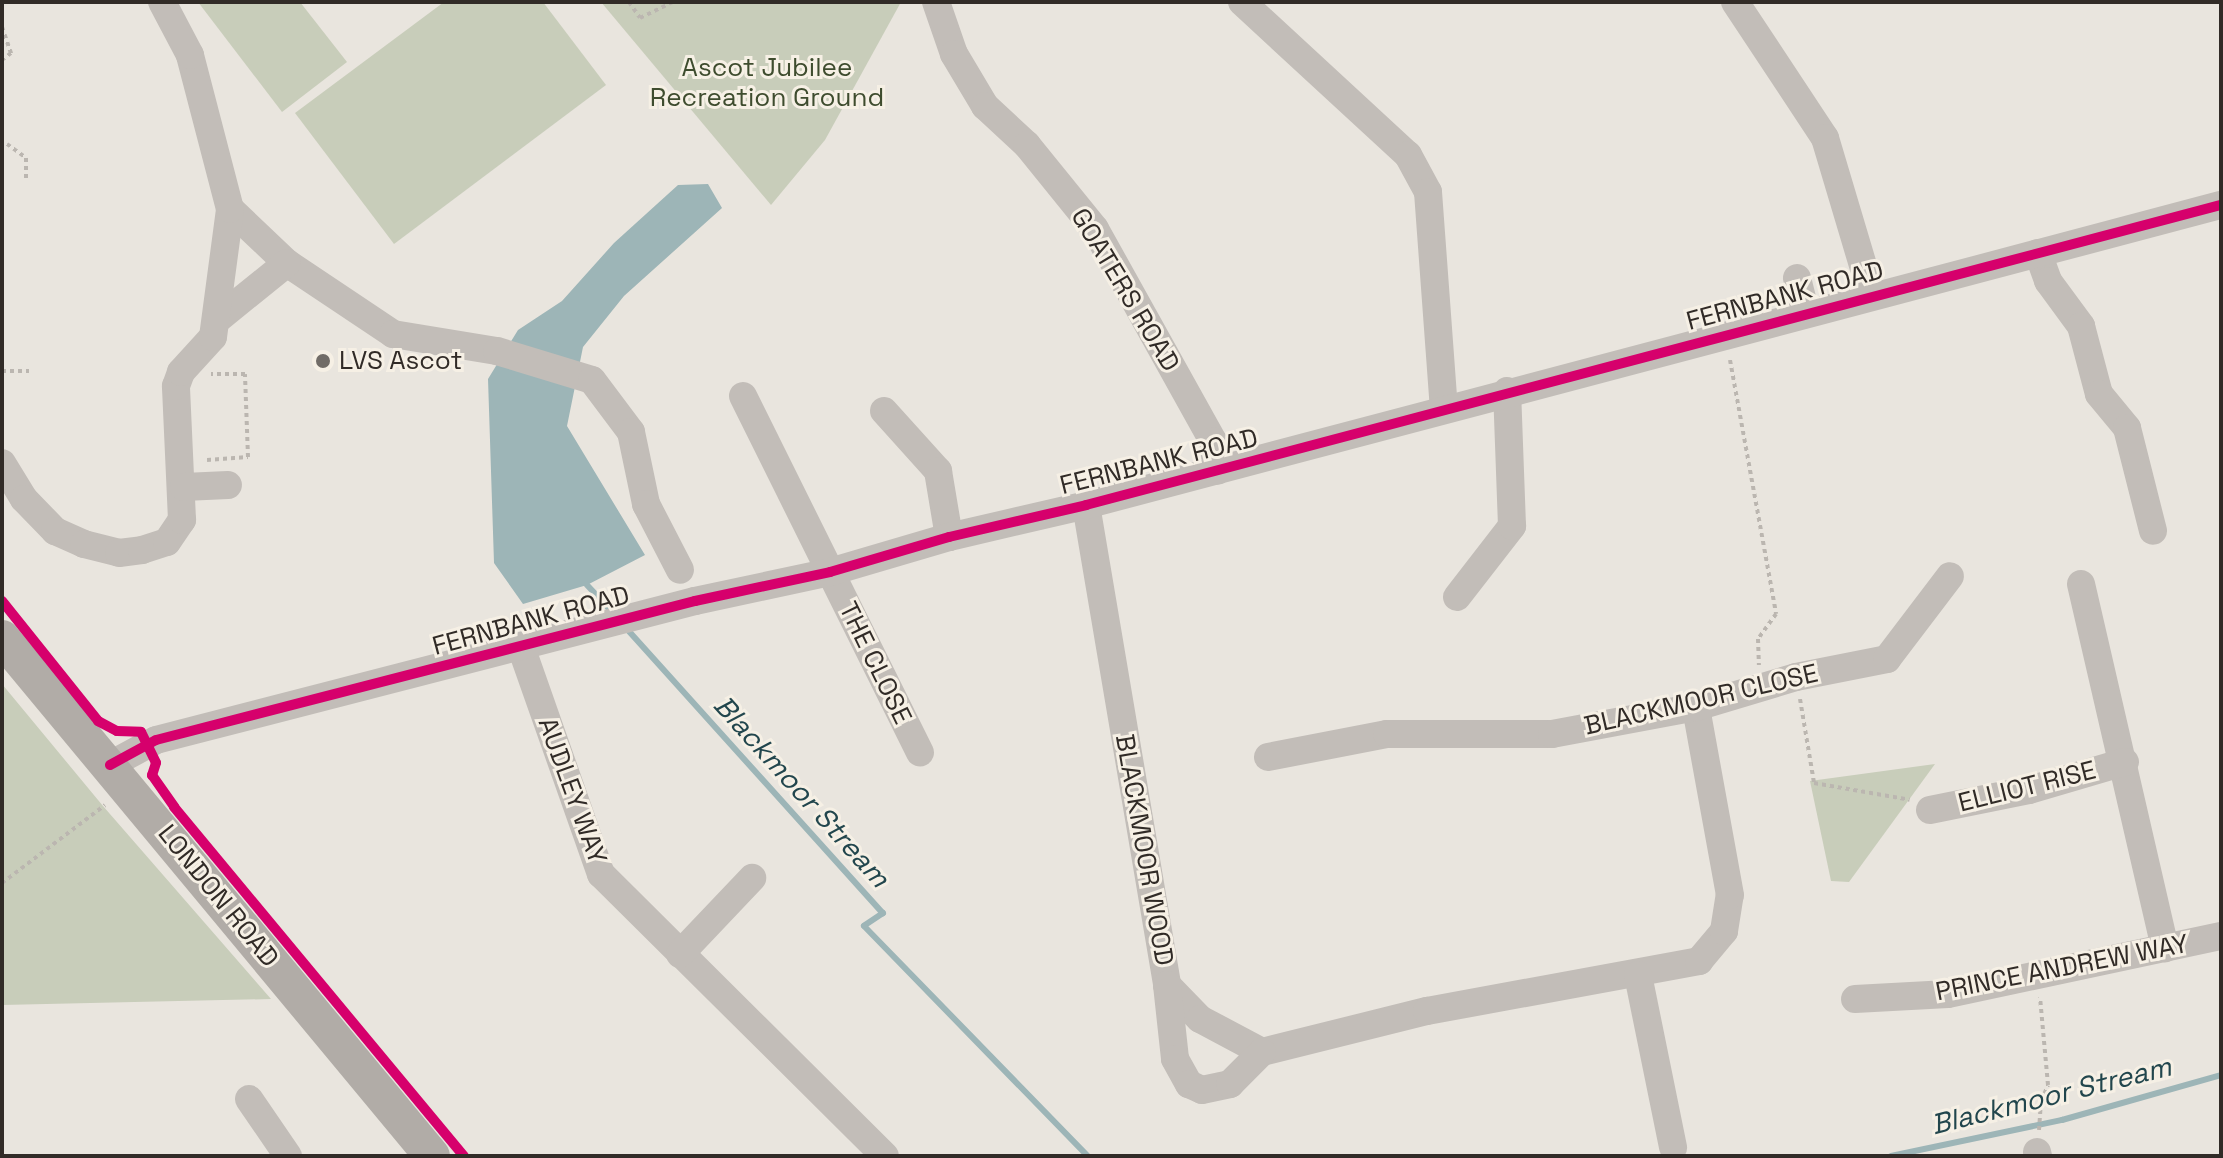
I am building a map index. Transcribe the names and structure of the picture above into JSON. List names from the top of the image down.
{
  "streets": {
    "main road": ["LONDON ROAD"],
    "street": [
      "GOATERS ROAD",
      "FERNBANK ROAD",
      "THE CLOSE",
      "BLACKMOOR CLOSE",
      "ELLIOT RISE",
      "AUDLEY WAY",
      "BLACKMOOR WOOD",
      "PRINCE ANDREW WAY"
    ]
  },
  "crossings": [
    ["GOATERS ROAD", "FERNBANK ROAD"],
    ["FERNBANK ROAD", "THE CLOSE"],
    ["FERNBANK ROAD", "AUDLEY WAY"],
    ["FERNBANK ROAD", "BLACKMOOR WOOD"],
    ["FERNBANK ROAD", "LONDON ROAD"],
    ["ELLIOT RISE", "PRINCE ANDREW WAY"]
  ],
  "water": ["Blackmoor Stream"],
  "parks": ["Ascot Jubilee Recreation Ground"],
  "places": ["LVS Ascot"]
}
